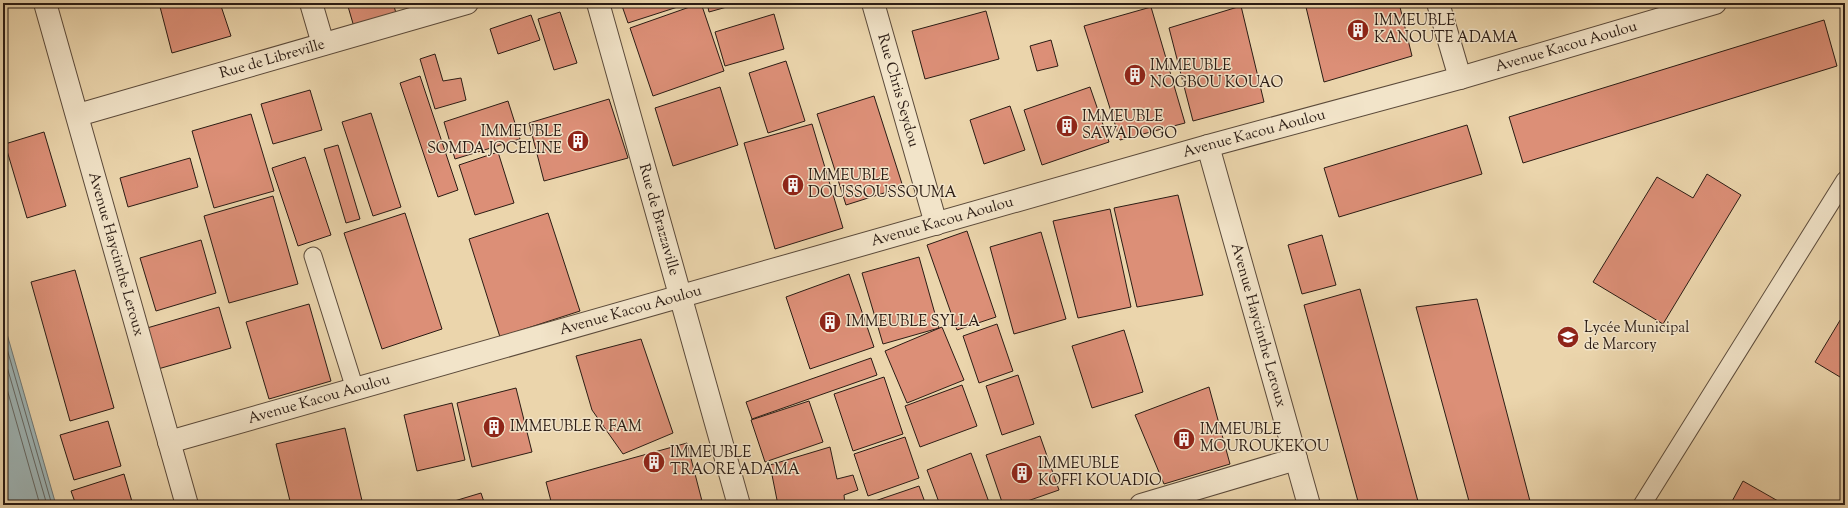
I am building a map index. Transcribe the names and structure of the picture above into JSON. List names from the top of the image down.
{
  "streets": {
    "street": [
      "Avenue Kacou Aoulou",
      "Rue de Libreville",
      "Rue Chris Seydou",
      "Rue de Brazzaville",
      "Avenue Haycinthe Leroux"
    ]
  },
  "crossings": [
    ["Avenue Kacou Aoulou", "Rue Chris Seydou"],
    ["Avenue Kacou Aoulou", "Rue de Brazzaville"],
    ["Avenue Kacou Aoulou", "Avenue Haycinthe Leroux"],
    ["Rue de Libreville", "Avenue Haycinthe Leroux"]
  ],
  "places": {
    "building": [
      "IMMEUBLE KANOUTE ADAMA",
      "IMMEUBLE NOGBOU KOUAO",
      "IMMEUBLE SAWADOGO",
      "IMMEUBLE SOMDA JOCELINE",
      "IMMEUBLE DOUSSOUSSOUMA",
      "IMMEUBLE SYLLA",
      "IMMEUBLE R FAM",
      "IMMEUBLE MOUROUKEKOU",
      "IMMEUBLE TRAORE ADAMA",
      "IMMEUBLE KOFFI KOUADIO"
    ],
    "school or university": ["Lycée Municipal de Marcory"]
  }
}
